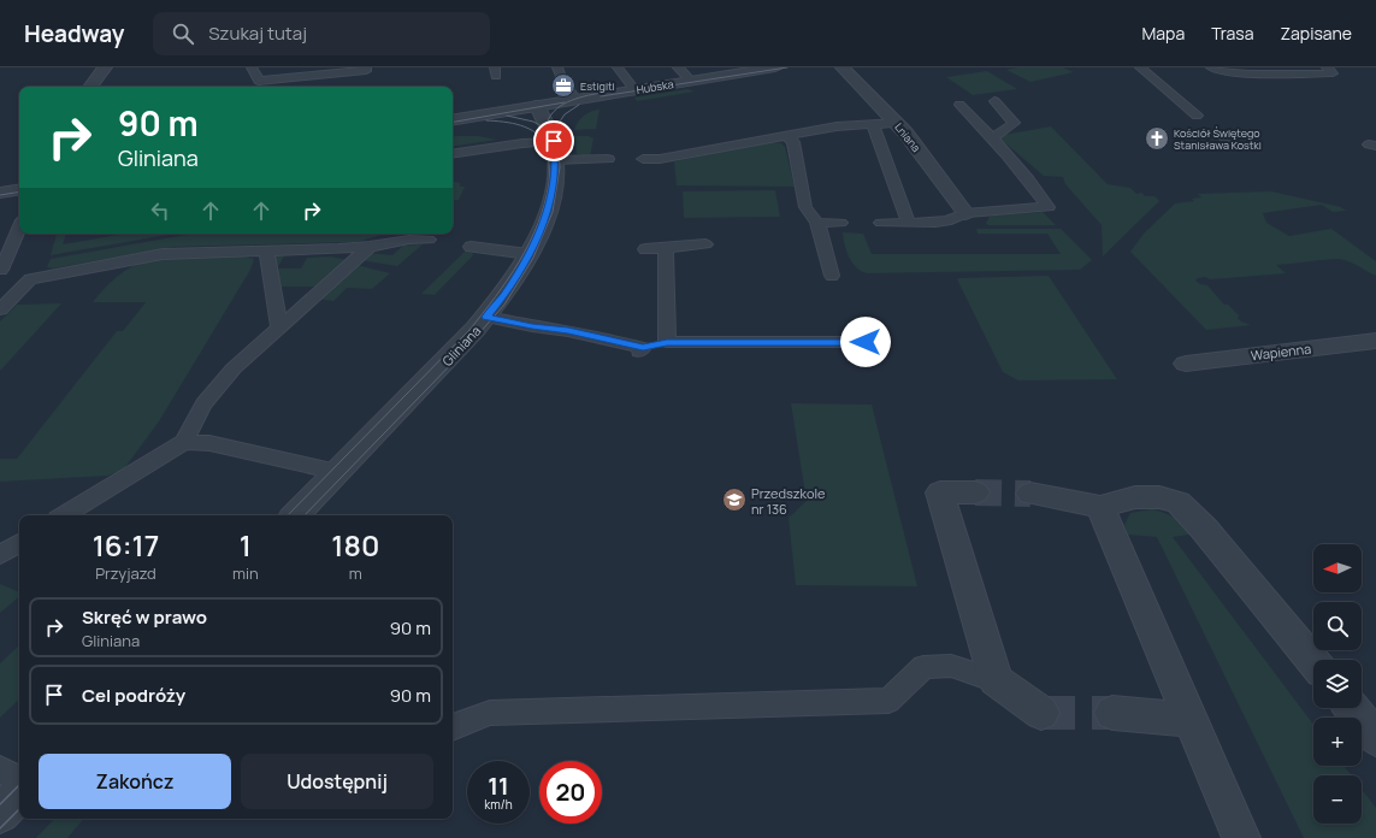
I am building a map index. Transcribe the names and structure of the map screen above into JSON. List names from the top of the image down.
{
  "streets": {
    "street": [
      "Hubska",
      "Lniana",
      "Gliniana",
      "Wapienna"
    ]
  },
  "crossings": [
    ["Hubska", "Gliniana"]
  ],
  "places": {
    "office": ["Estigiti"],
    "church": ["Kościół Świętego Stanisława Kostki"],
    "school or university": ["Przedszkole nr 136"]
  },
  "north": "left",
  "page": {
    "header": "Headway",
    "search": "Szukaj tutaj",
    "nav": ["Mapa", "Trasa", "Zapisane"],
    "turn": ["90 m", "Gliniana"],
    "eta": [
      "16:17",
      "Przyjazd",
      "1",
      "min",
      "180",
      "m"
    ],
    "map_buttons": ["+", "−"],
    "list": [
      {
        "name": "Skręć w prawo",
        "note": "Gliniana",
        "value": "90 m"
      },
      {
        "name": "Cel podróży",
        "value": "90 m"
      }
    ],
    "buttons": ["Zakończ", "Udostępnij"],
    "speed": "11 km/h",
    "limit": "20"
  }
}
